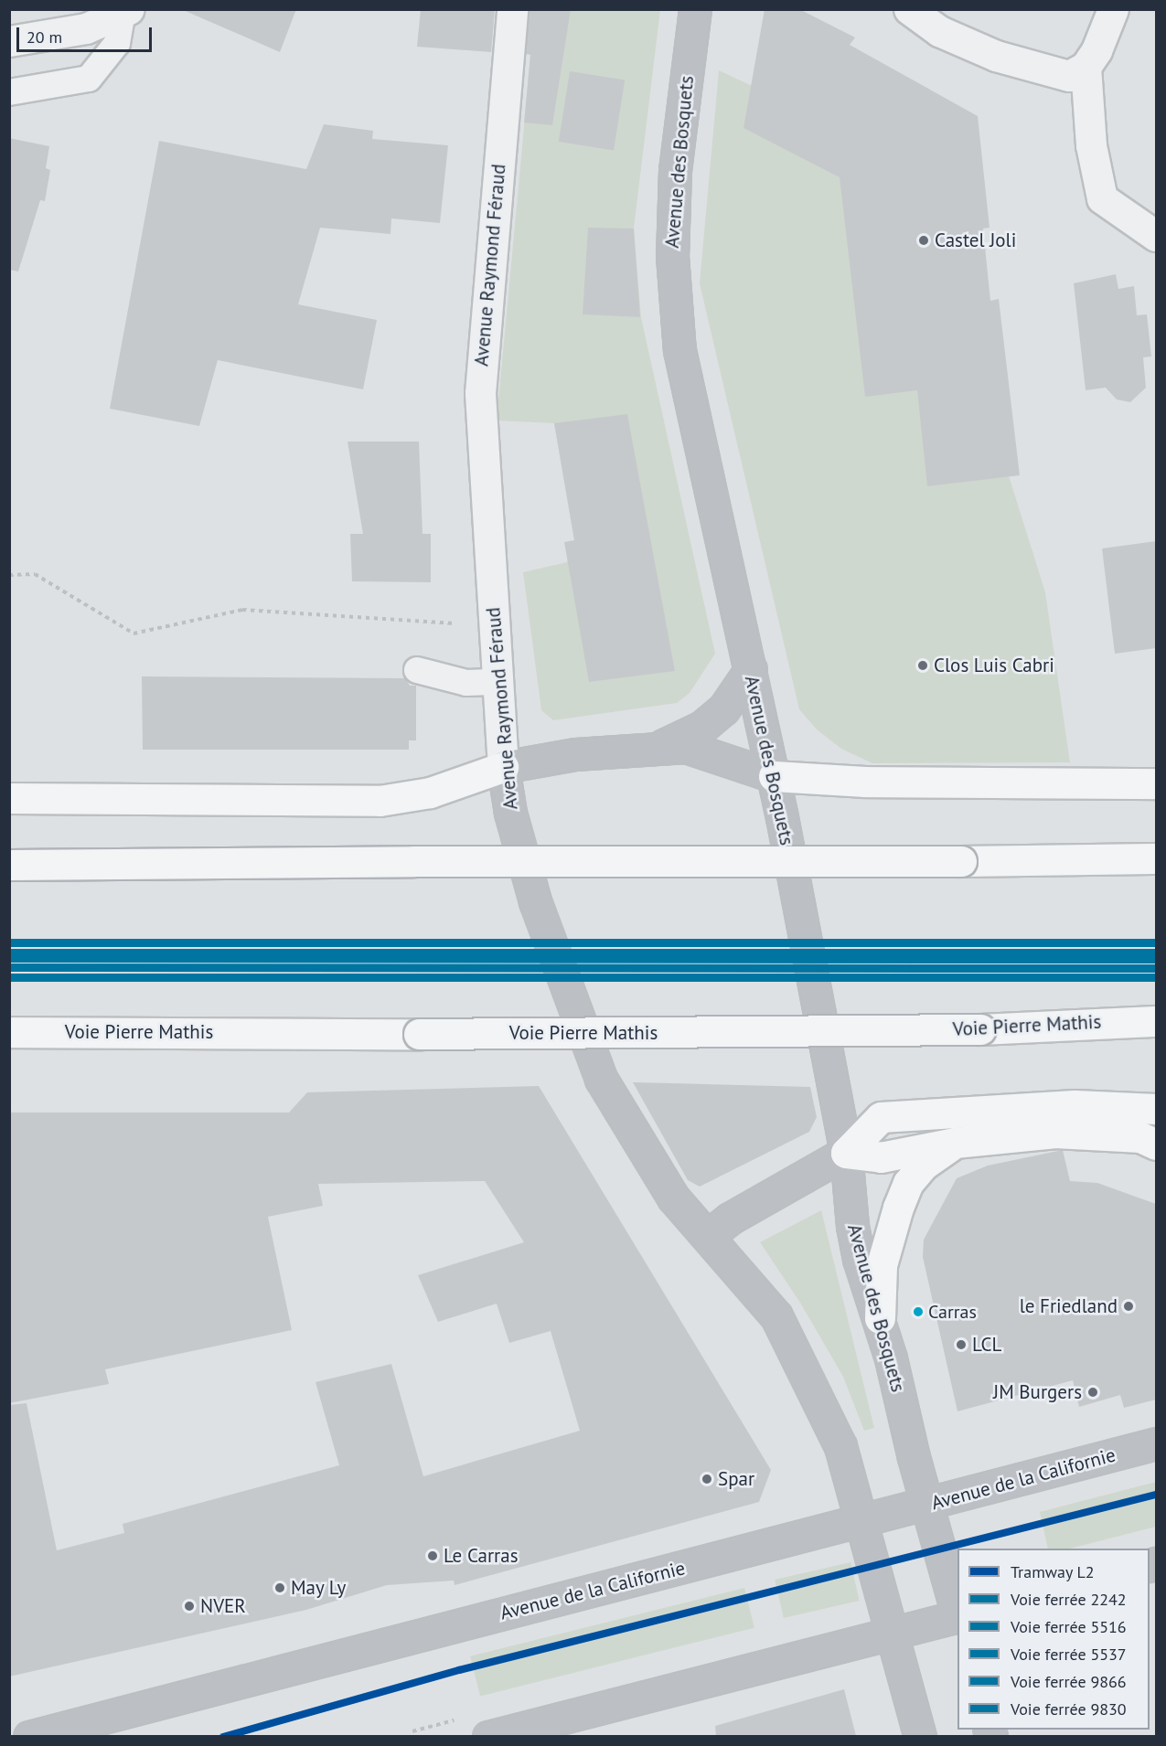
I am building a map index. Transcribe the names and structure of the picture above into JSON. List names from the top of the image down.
{
  "streets": {
    "highway": ["Voie Pierre Mathis"],
    "main road": ["Avenue des Bosquets", "Avenue Raymond Féraud", "Avenue de la Californie"]
  },
  "crossings": [
    ["Avenue des Bosquets", "Avenue de la Californie"],
    ["Avenue Raymond Féraud", "Avenue de la Californie"]
  ],
  "places": [
    "Castel Joli",
    "Clos Luis Cabri",
    "le Friedland",
    "Carras",
    "LCL",
    "JM Burgers",
    "Spar",
    "Le Carras",
    "May Ly",
    "NVER"
  ],
  "lines": [
    "rail line 5537",
    "rail line 9830",
    "rail line 9866",
    "rail line 2242",
    "rail line 5516",
    "tram line L2"
  ],
  "legend": [
    "Tramway L2",
    "Voie ferrée 2242",
    "Voie ferrée 5516",
    "Voie ferrée 5537",
    "Voie ferrée 9866",
    "Voie ferrée 9830"
  ],
  "scale_bar": "20 m"
}
